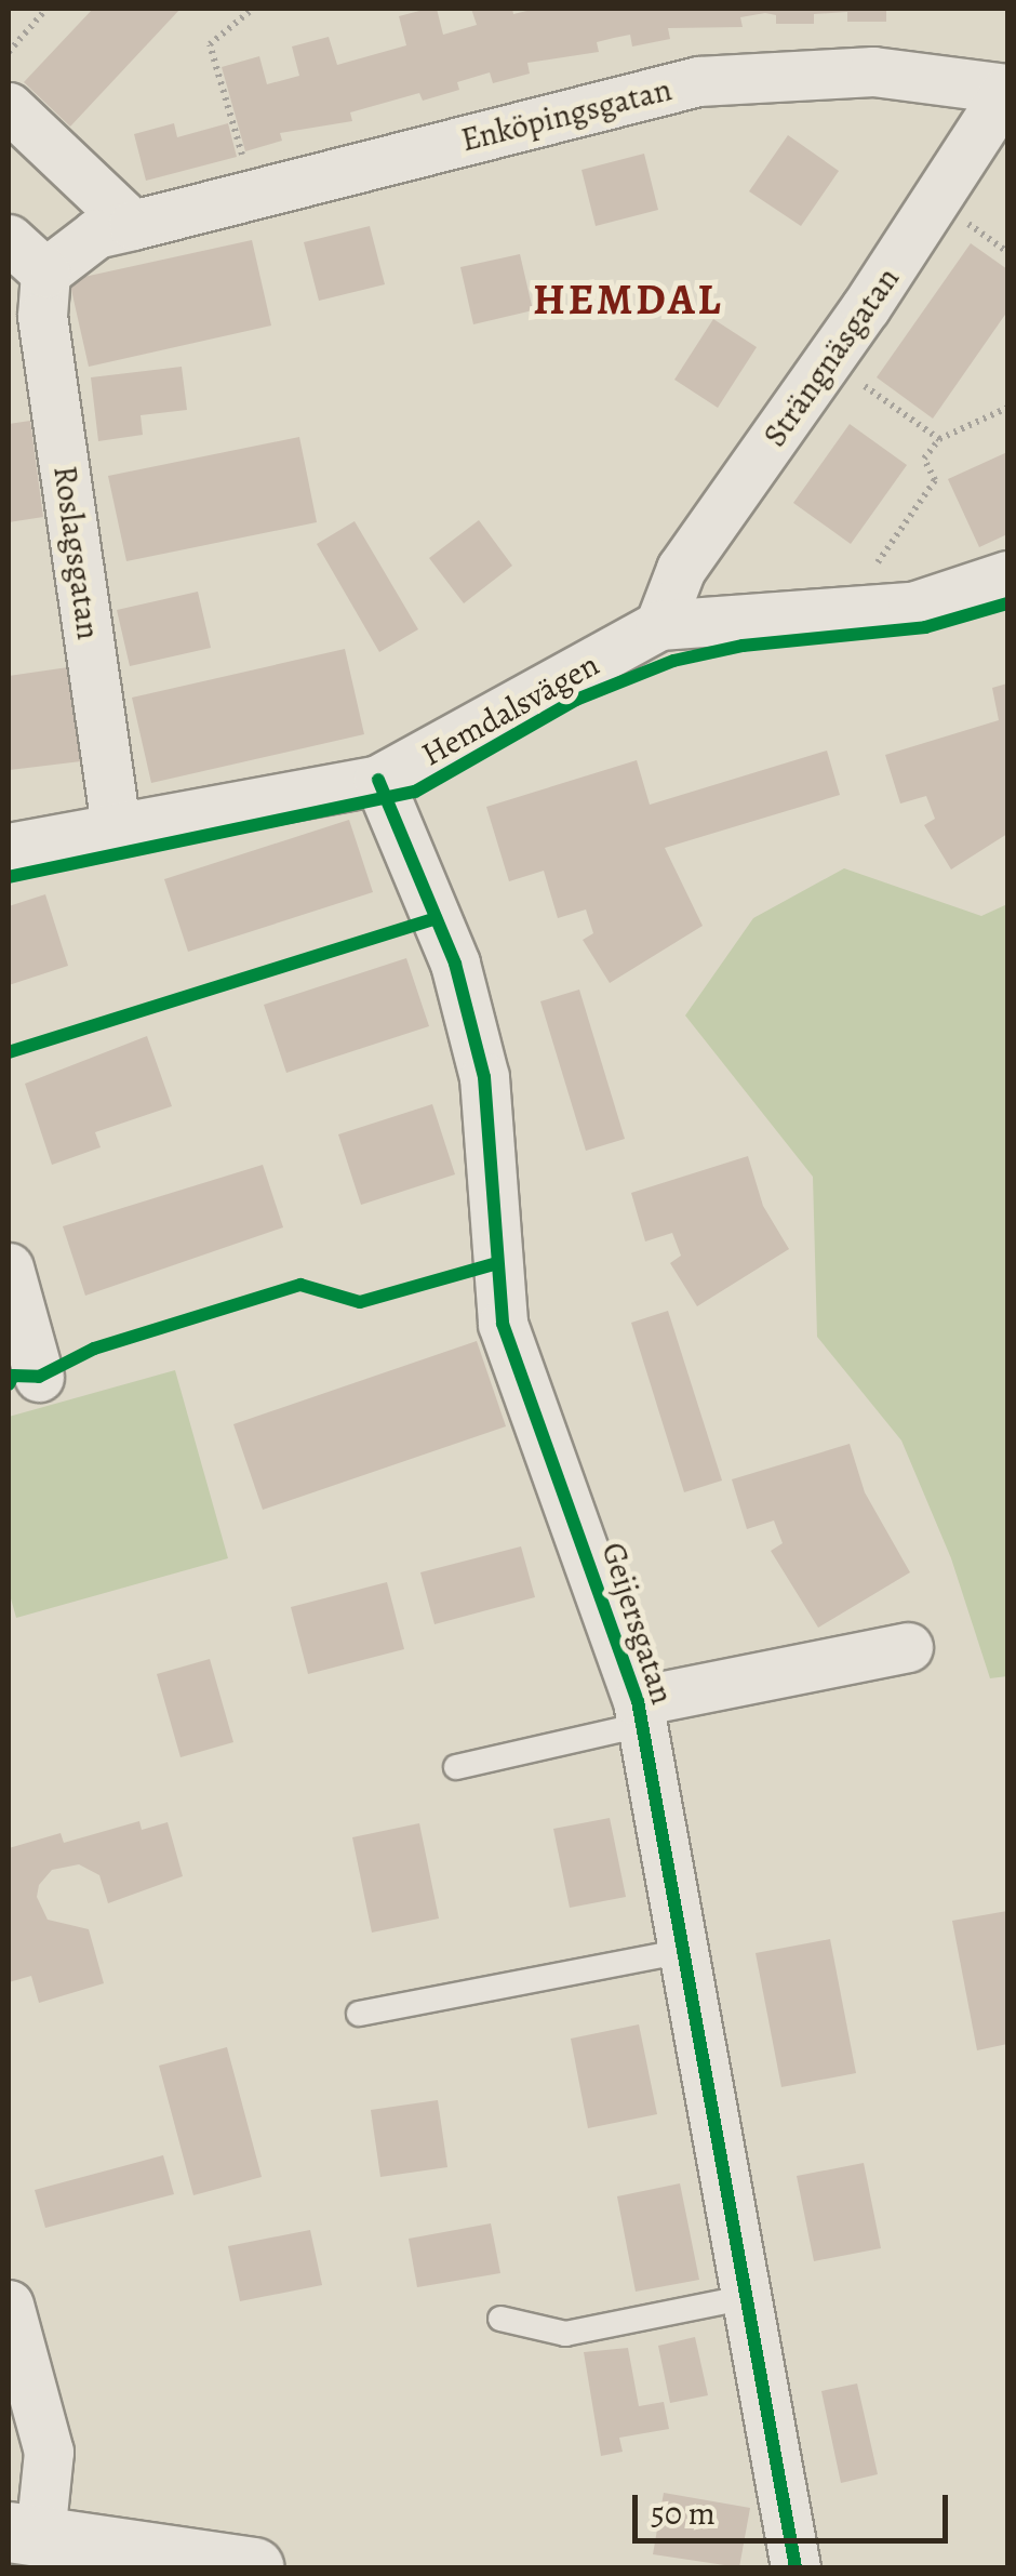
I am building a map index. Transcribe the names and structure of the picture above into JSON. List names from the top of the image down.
{
  "streets": {
    "street": [
      "Enköpingsgatan",
      "Strängnäsgatan",
      "Roslagsgatan",
      "Hemdalsvägen",
      "Geijersgatan"
    ]
  },
  "crossings": [
    ["Enköpingsgatan", "Strängnäsgatan"],
    ["Strängnäsgatan", "Hemdalsvägen"],
    ["Roslagsgatan", "Hemdalsvägen"],
    ["Hemdalsvägen", "Geijersgatan"]
  ],
  "districts": ["HEMDAL"],
  "scale_bar": "50 m"
}
